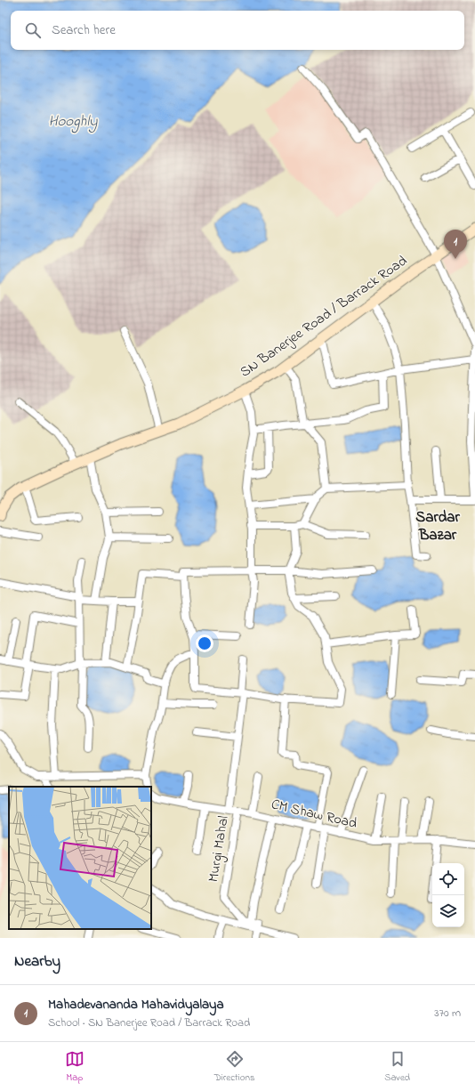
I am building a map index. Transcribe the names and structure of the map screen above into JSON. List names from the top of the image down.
{
  "streets": {
    "street": ["SN Banerjee Road / Barrack Road", "CM Shaw Road", "Murgi Mahal"]
  },
  "crossings": [
    ["CM Shaw Road", "Murgi Mahal"]
  ],
  "districts": ["Sardar Bazar"],
  "water": ["Hooghly"],
  "page": {
    "search": "Search here",
    "pins": "1",
    "heading": "Nearby",
    "list": [
      {
        "mark": "1",
        "name": "Mahadevananda Mahavidyalaya",
        "note": "School · SN Banerjee Road / Barrack Road",
        "value": "370 m"
      }
    ],
    "nav": ["Map", "Directions", "Saved"]
  }
}
